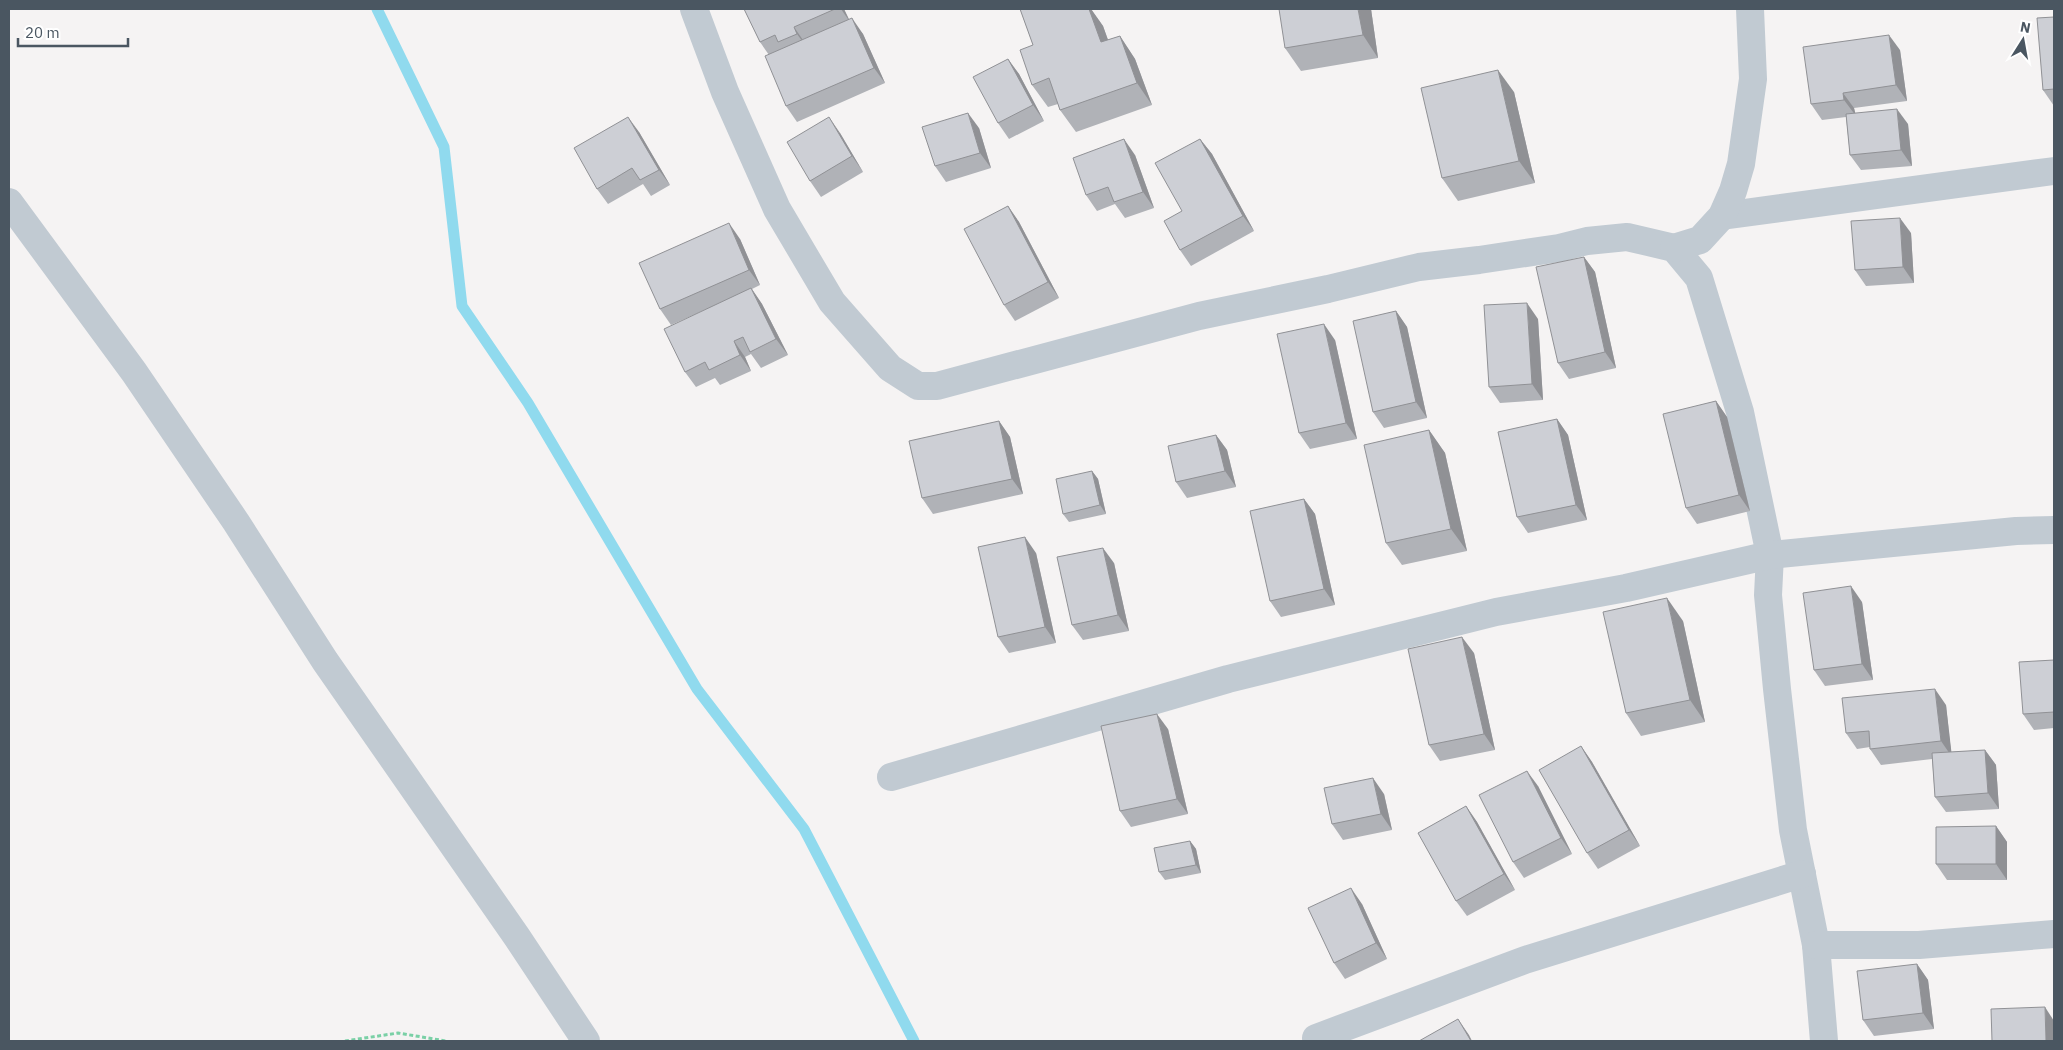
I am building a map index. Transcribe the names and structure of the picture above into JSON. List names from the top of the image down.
{
  "scale_bar": "20 m",
  "north": "top"
}
